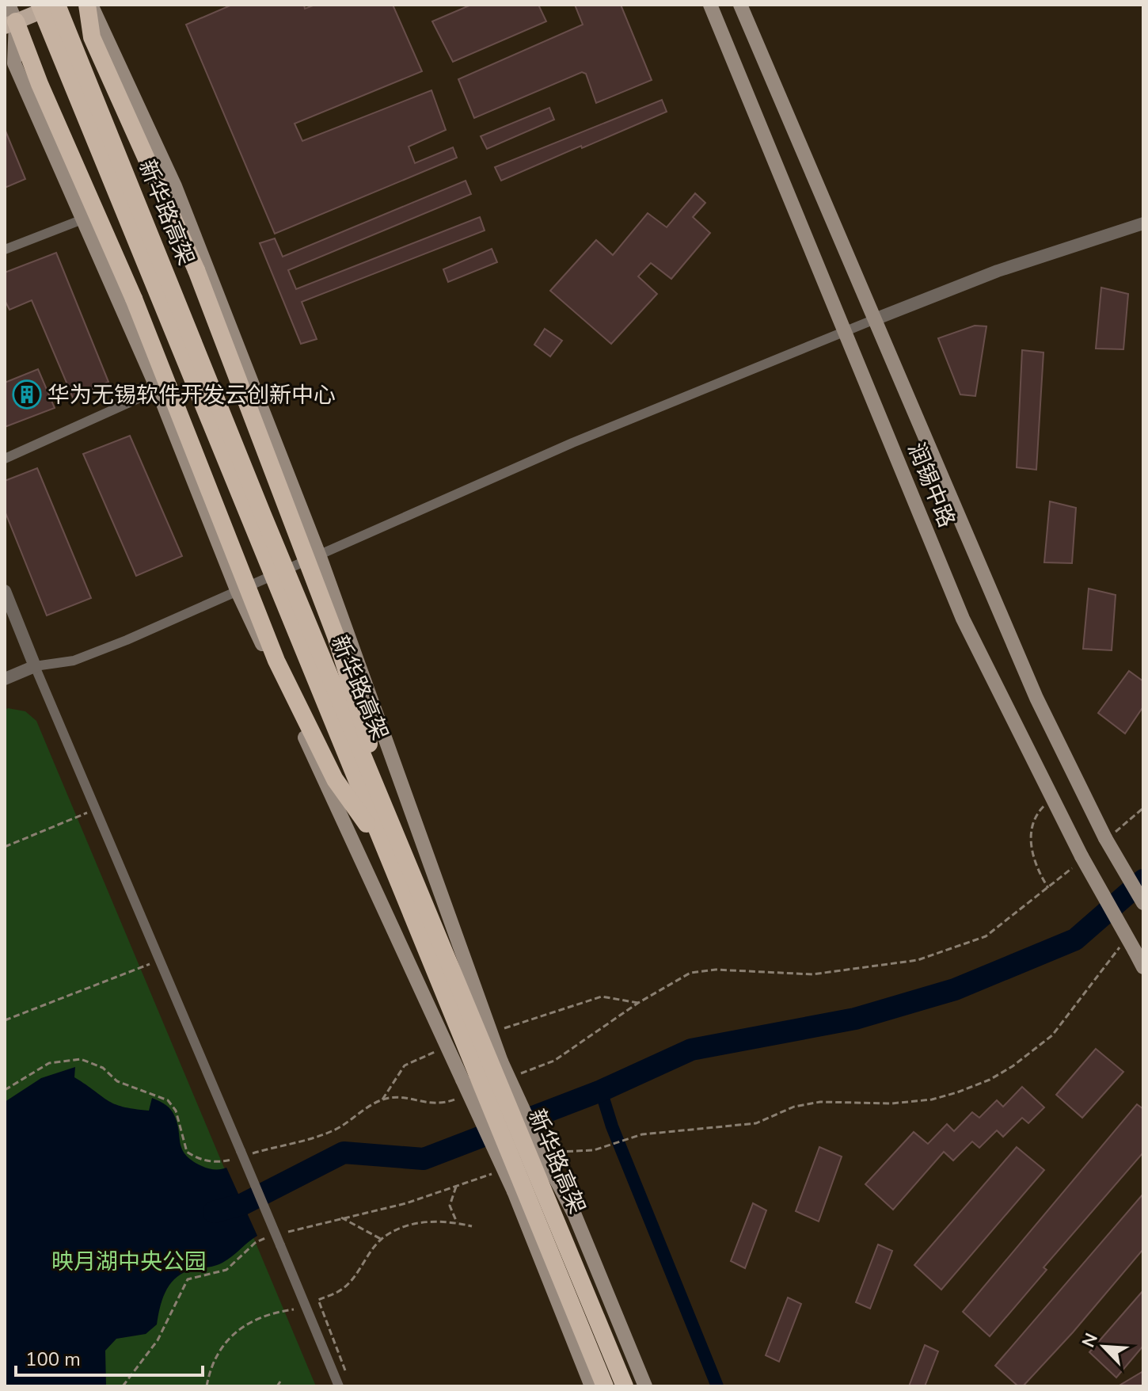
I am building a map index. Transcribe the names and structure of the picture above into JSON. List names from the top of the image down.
{
  "streets": {
    "highway": ["新华路高架"],
    "main road": ["润锡中路"]
  },
  "parks": ["映月湖中央公园"],
  "places": {
    "building": ["华为无锡软件开发云创新中心"]
  },
  "scale_bar": "100 m",
  "north": "top left"
}
